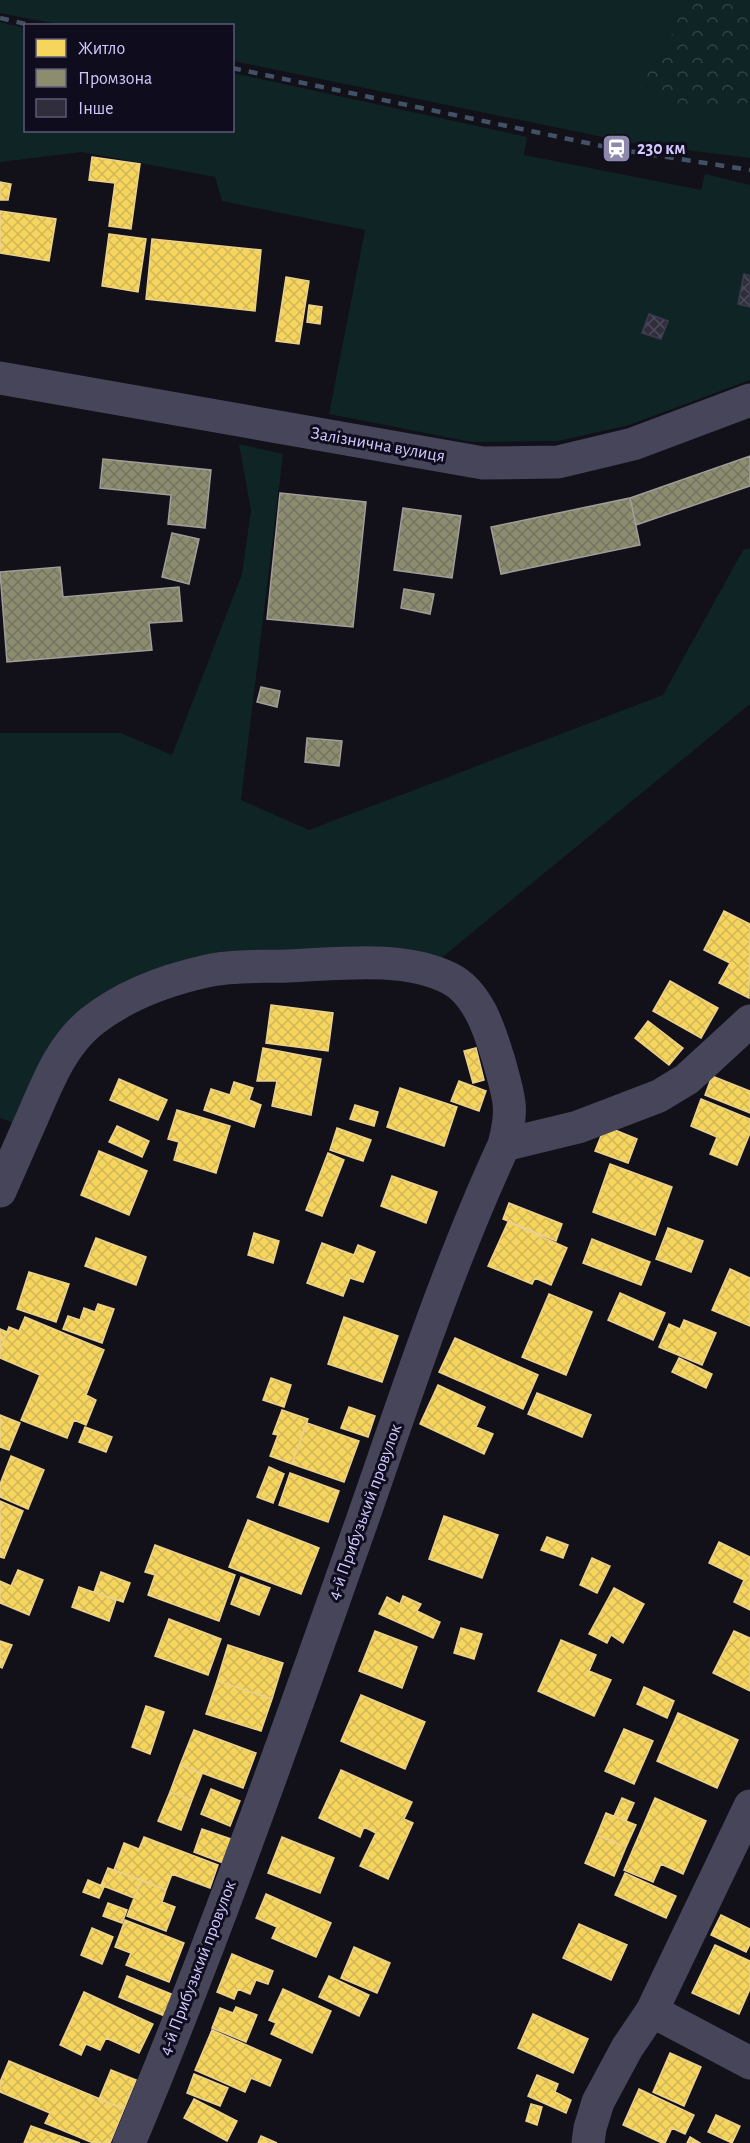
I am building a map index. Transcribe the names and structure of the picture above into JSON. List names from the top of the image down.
{
  "streets": {
    "street": ["Залізнична вулиця", "4-й Прибузький провулок"]
  },
  "places": {
    "station": ["230 км"]
  },
  "legend": ["Житло", "Промзона", "Інше"]
}
